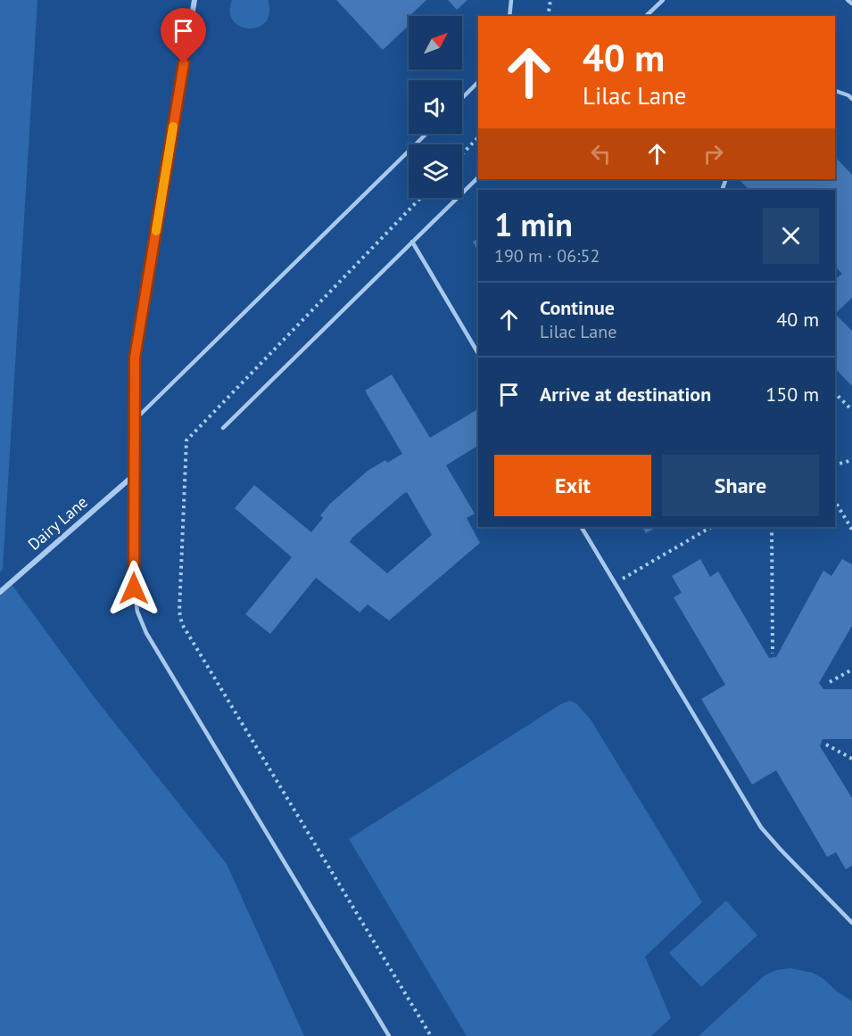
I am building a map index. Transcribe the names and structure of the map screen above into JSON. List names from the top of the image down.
{
  "streets": {
    "street": ["Dairy Lane"]
  },
  "north": "top right",
  "page": {
    "turn": ["40 m", "Lilac Lane"],
    "heading": ["1 min", "190 m · 06:52"],
    "list": [
      {
        "name": "Continue",
        "note": "Lilac Lane",
        "value": "40 m"
      },
      {
        "name": "Arrive at destination",
        "value": "150 m"
      }
    ],
    "buttons": ["Exit", "Share"]
  }
}
